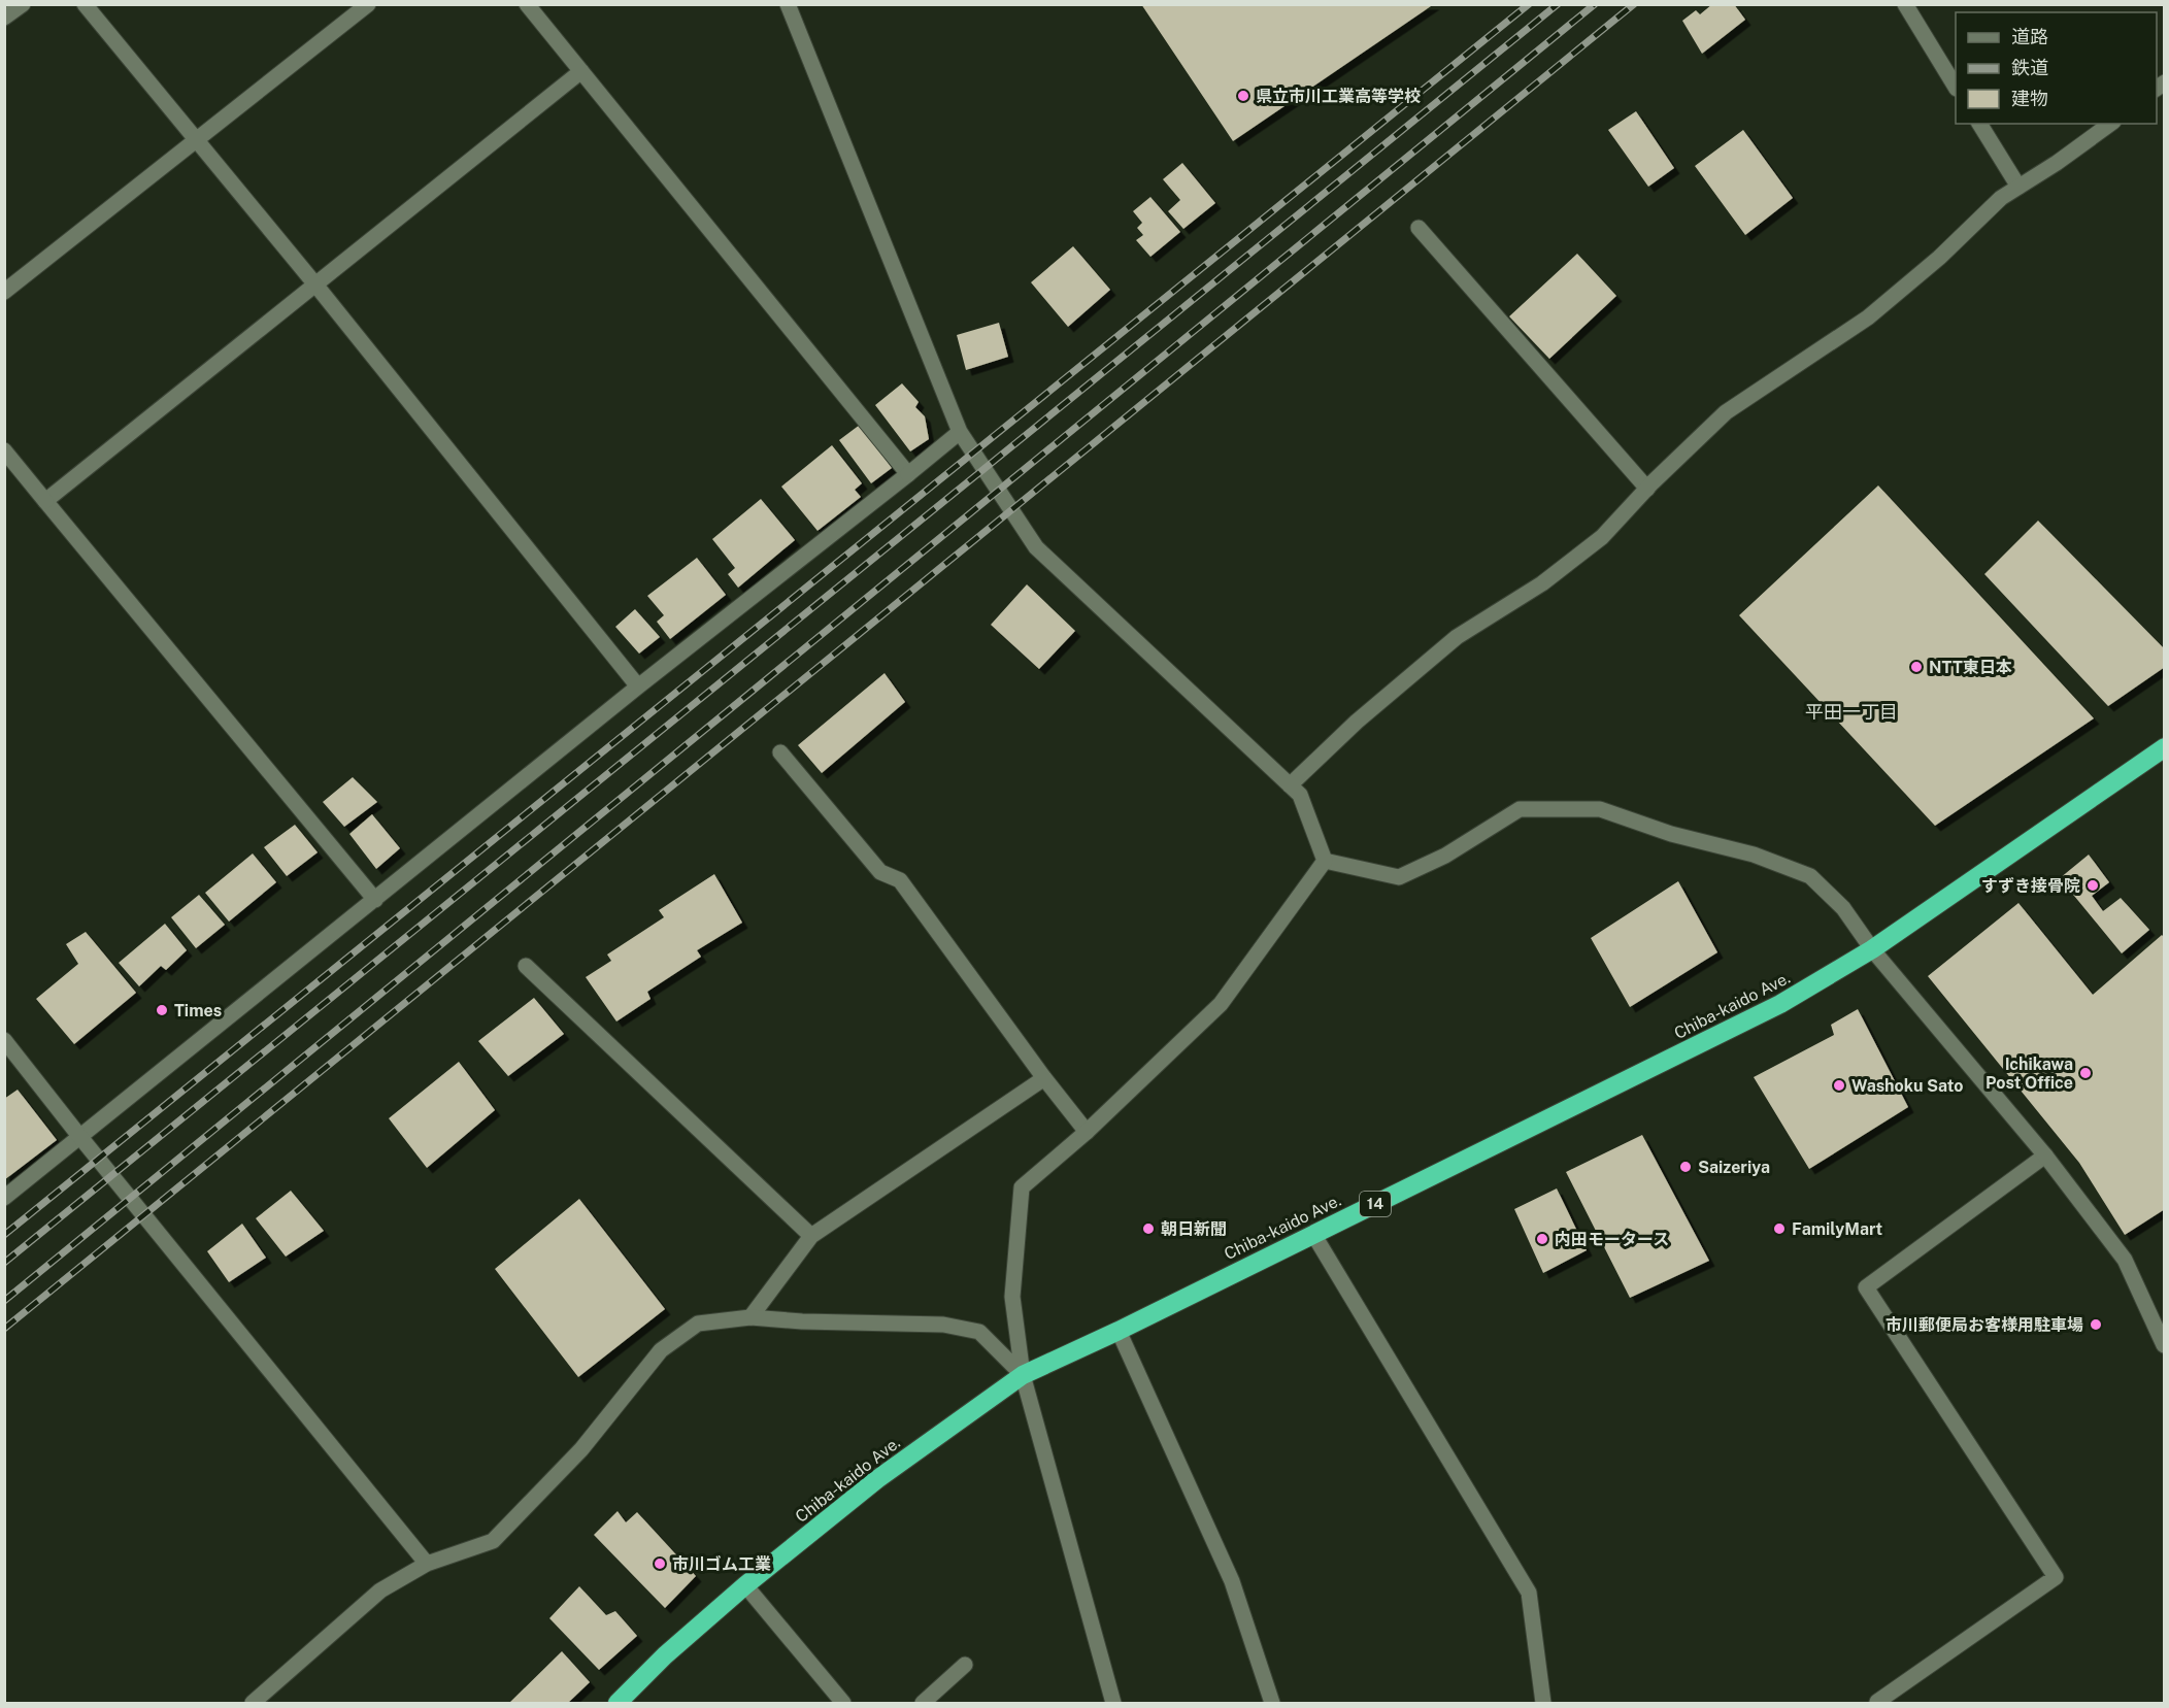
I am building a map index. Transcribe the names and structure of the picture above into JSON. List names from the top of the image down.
{
  "streets": {
    "highway": ["Chiba-kaido Ave.", "14"]
  },
  "districts": ["平田一丁目"],
  "places": [
    "県立市川工業高等学校",
    "NTT東日本",
    "すずき接骨院",
    "Times",
    "Ichikawa Post Office",
    "Washoku Sato",
    "Saizeriya",
    "朝日新聞",
    "FamilyMart",
    "内田モータース",
    "市川郵便局お客様用駐車場",
    "市川ゴム工業"
  ],
  "legend": ["道路", "鉄道", "建物"]
}
